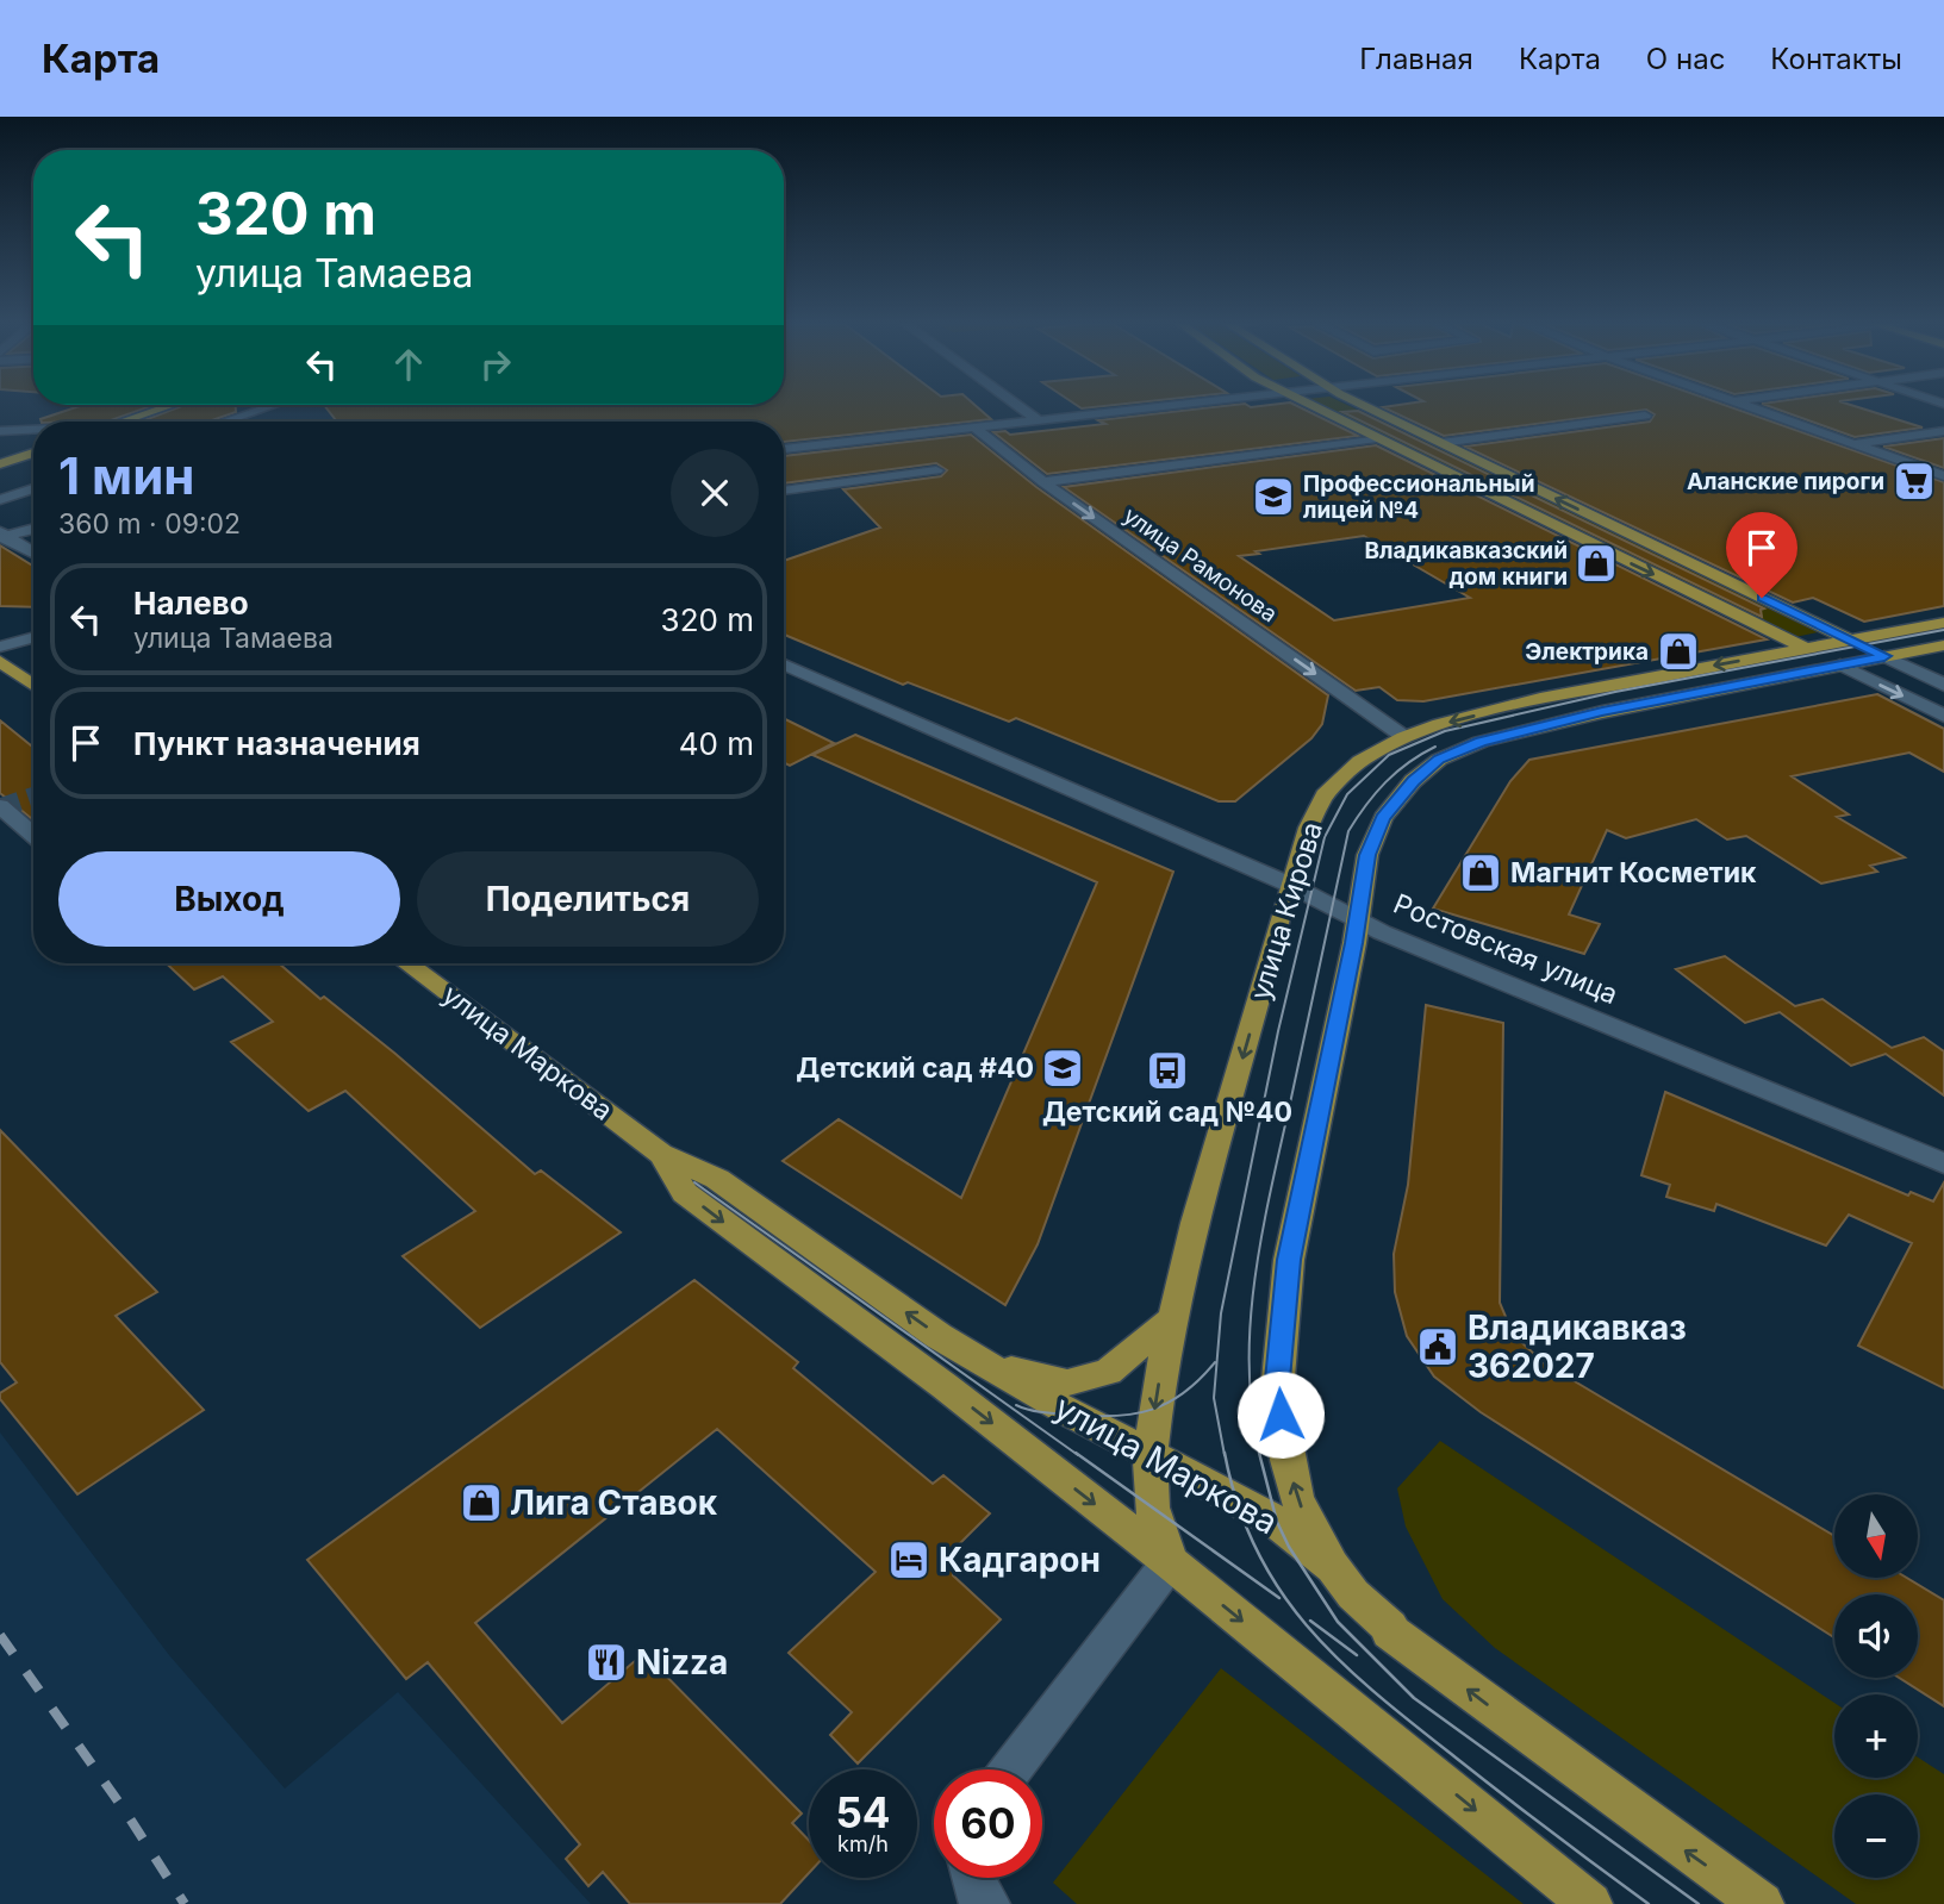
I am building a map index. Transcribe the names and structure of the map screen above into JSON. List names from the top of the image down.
{
  "streets": {
    "main road": ["улица Кирова", "улица Маркова"],
    "street": ["улица Рамонова", "Ростовская улица"]
  },
  "crossings": [
    ["улица Рамонова", "улица Кирова"],
    ["улица Кирова", "Ростовская улица"],
    ["улица Кирова", "улица Маркова"]
  ],
  "one_way": ["улица Рамонова", "улица Кирова"],
  "places": {
    "supermarket": ["Аланские пироги"],
    "school or university": ["Профессиональный лицей №4", "Детский сад #40"],
    "shop": [
      "Владикавказский дом книги",
      "Электрика",
      "Магнит Косметик",
      "Лига Ставок"
    ],
    "bus stop": ["Детский сад №40"],
    "public building": ["Владикавказ 362027"],
    "hotel": ["Кадгарон"],
    "restaurant": ["Nizza"]
  },
  "north": "bottom",
  "page": {
    "header": "Карта",
    "nav": [
      "Главная",
      "Карта",
      "О нас",
      "Контакты"
    ],
    "turn": ["320 m", "улица Тамаева"],
    "heading": ["1 мин", "360 m · 09:02"],
    "list": [
      {
        "name": "Налево",
        "note": "улица Тамаева",
        "value": "320 m"
      },
      {
        "name": "Пункт назначения",
        "value": "40 m"
      }
    ],
    "buttons": ["Выход", "Поделиться"],
    "map_buttons": ["+", "−"],
    "speed": "54 km/h",
    "limit": "60"
  }
}
